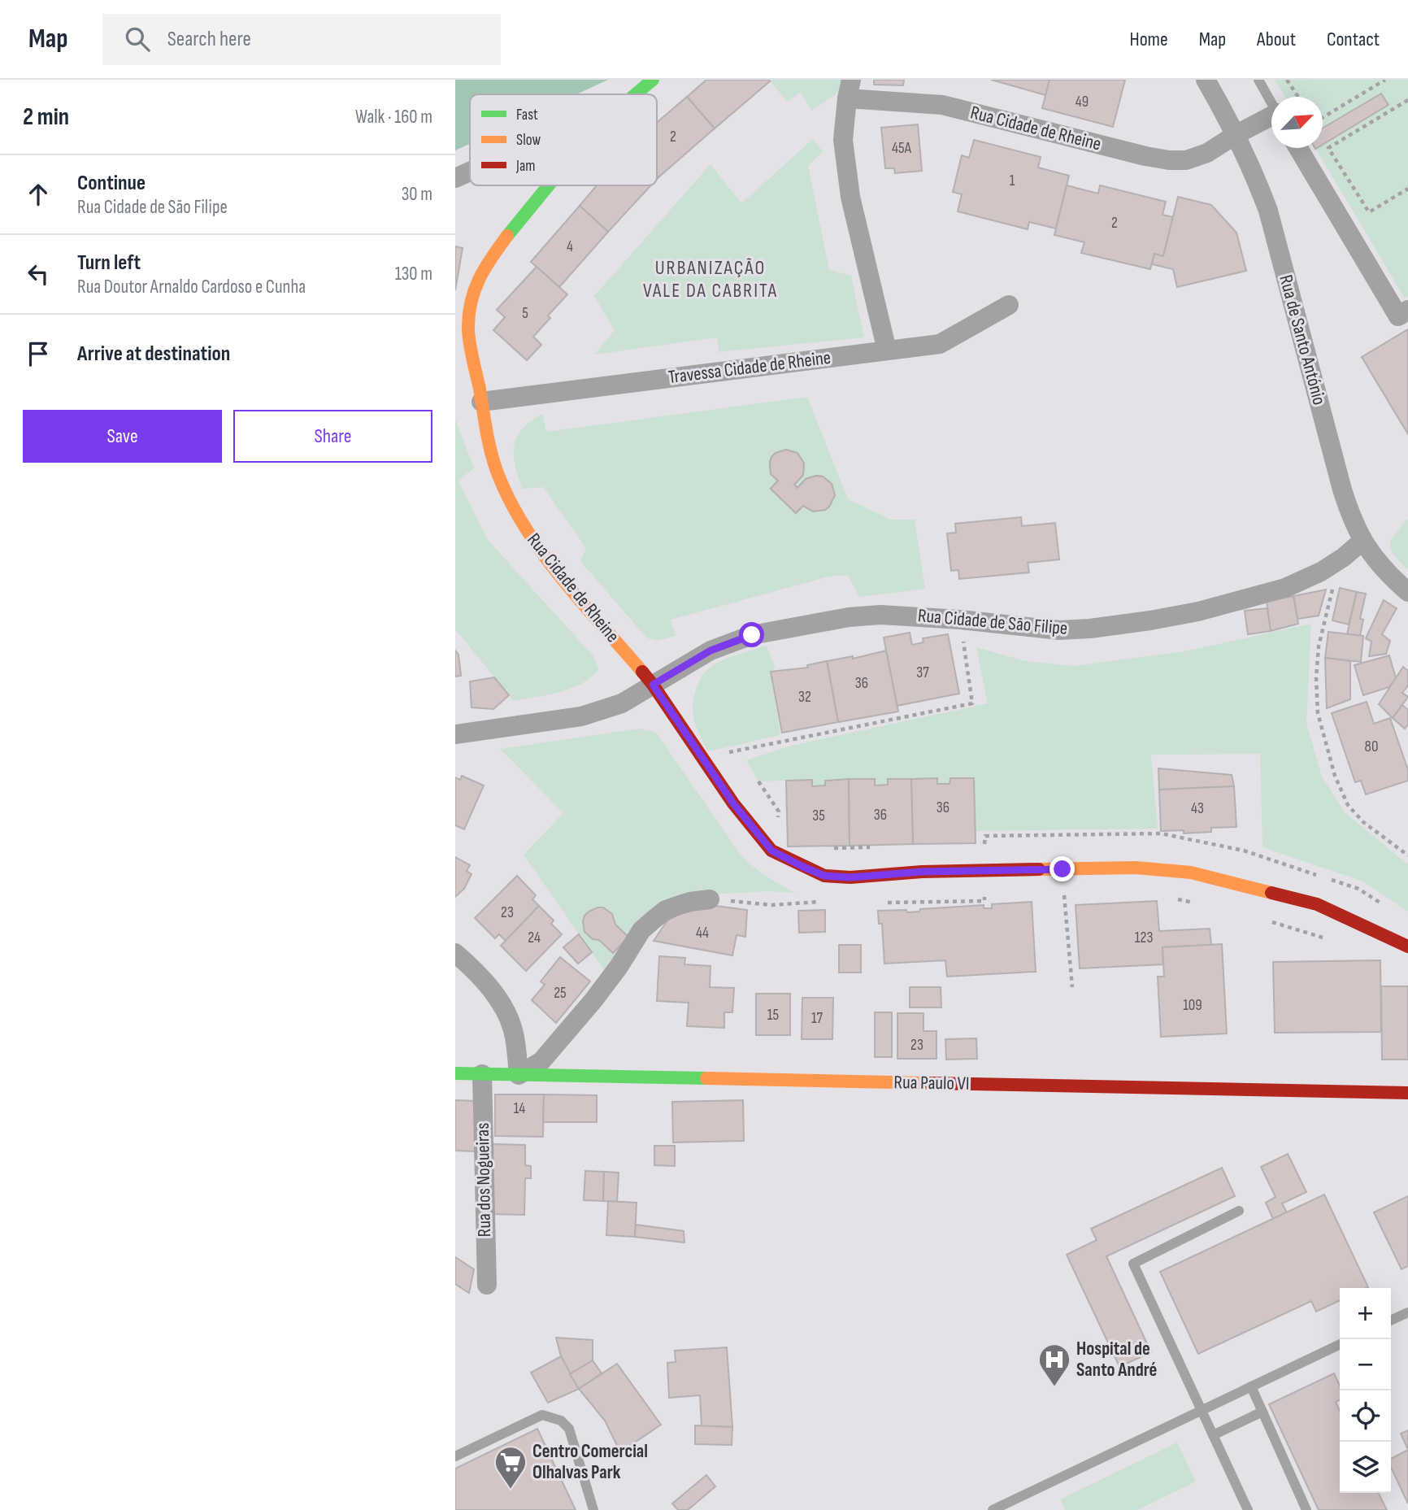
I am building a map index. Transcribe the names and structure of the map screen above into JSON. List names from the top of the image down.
{
  "streets": {
    "street": [
      "Rua Cidade de Rheine",
      "Rua de Santo António",
      "Travessa Cidade de Rheine",
      "Rua Cidade de São Filipe",
      "Rua Paulo VI",
      "Rua dos Nogueiras"
    ]
  },
  "crossings": [
    ["Rua Cidade de Rheine", "Rua de Santo António"],
    ["Rua Cidade de Rheine", "Travessa Cidade de Rheine"],
    ["Rua Cidade de Rheine", "Rua Cidade de São Filipe"],
    ["Rua de Santo António", "Rua Cidade de São Filipe"],
    ["Rua Paulo VI", "Rua dos Nogueiras"]
  ],
  "districts": ["URBANIZAÇÃO VALE DA CABRITA"],
  "places": {
    "hospital": ["Hospital de Santo André"],
    "supermarket": ["Centro Comercial Olhalvas Park"]
  },
  "house_numbers": [
    "49",
    "2",
    "45A",
    "1",
    "2",
    "4",
    "5",
    "37",
    "36",
    "32",
    "80",
    "36",
    "43",
    "36",
    "35",
    "23",
    "44",
    "24",
    "123",
    "25",
    "109",
    "15",
    "17",
    "23",
    "14"
  ],
  "legend": ["Fast", "Slow", "Jam"],
  "north": "top right",
  "page": {
    "header": "Map",
    "search": "Search here",
    "nav": [
      "Home",
      "Map",
      "About",
      "Contact"
    ],
    "heading": ["2 min", "Walk · 160 m"],
    "list": [
      ["Continue", "Rua Cidade de São Filipe", "30 m"],
      ["Turn left", "Rua Doutor Arnaldo Cardoso e Cunha", "130 m"],
      "Arrive at destination"
    ],
    "buttons": ["Save", "Share"],
    "map_buttons": ["+", "−"]
  }
}
